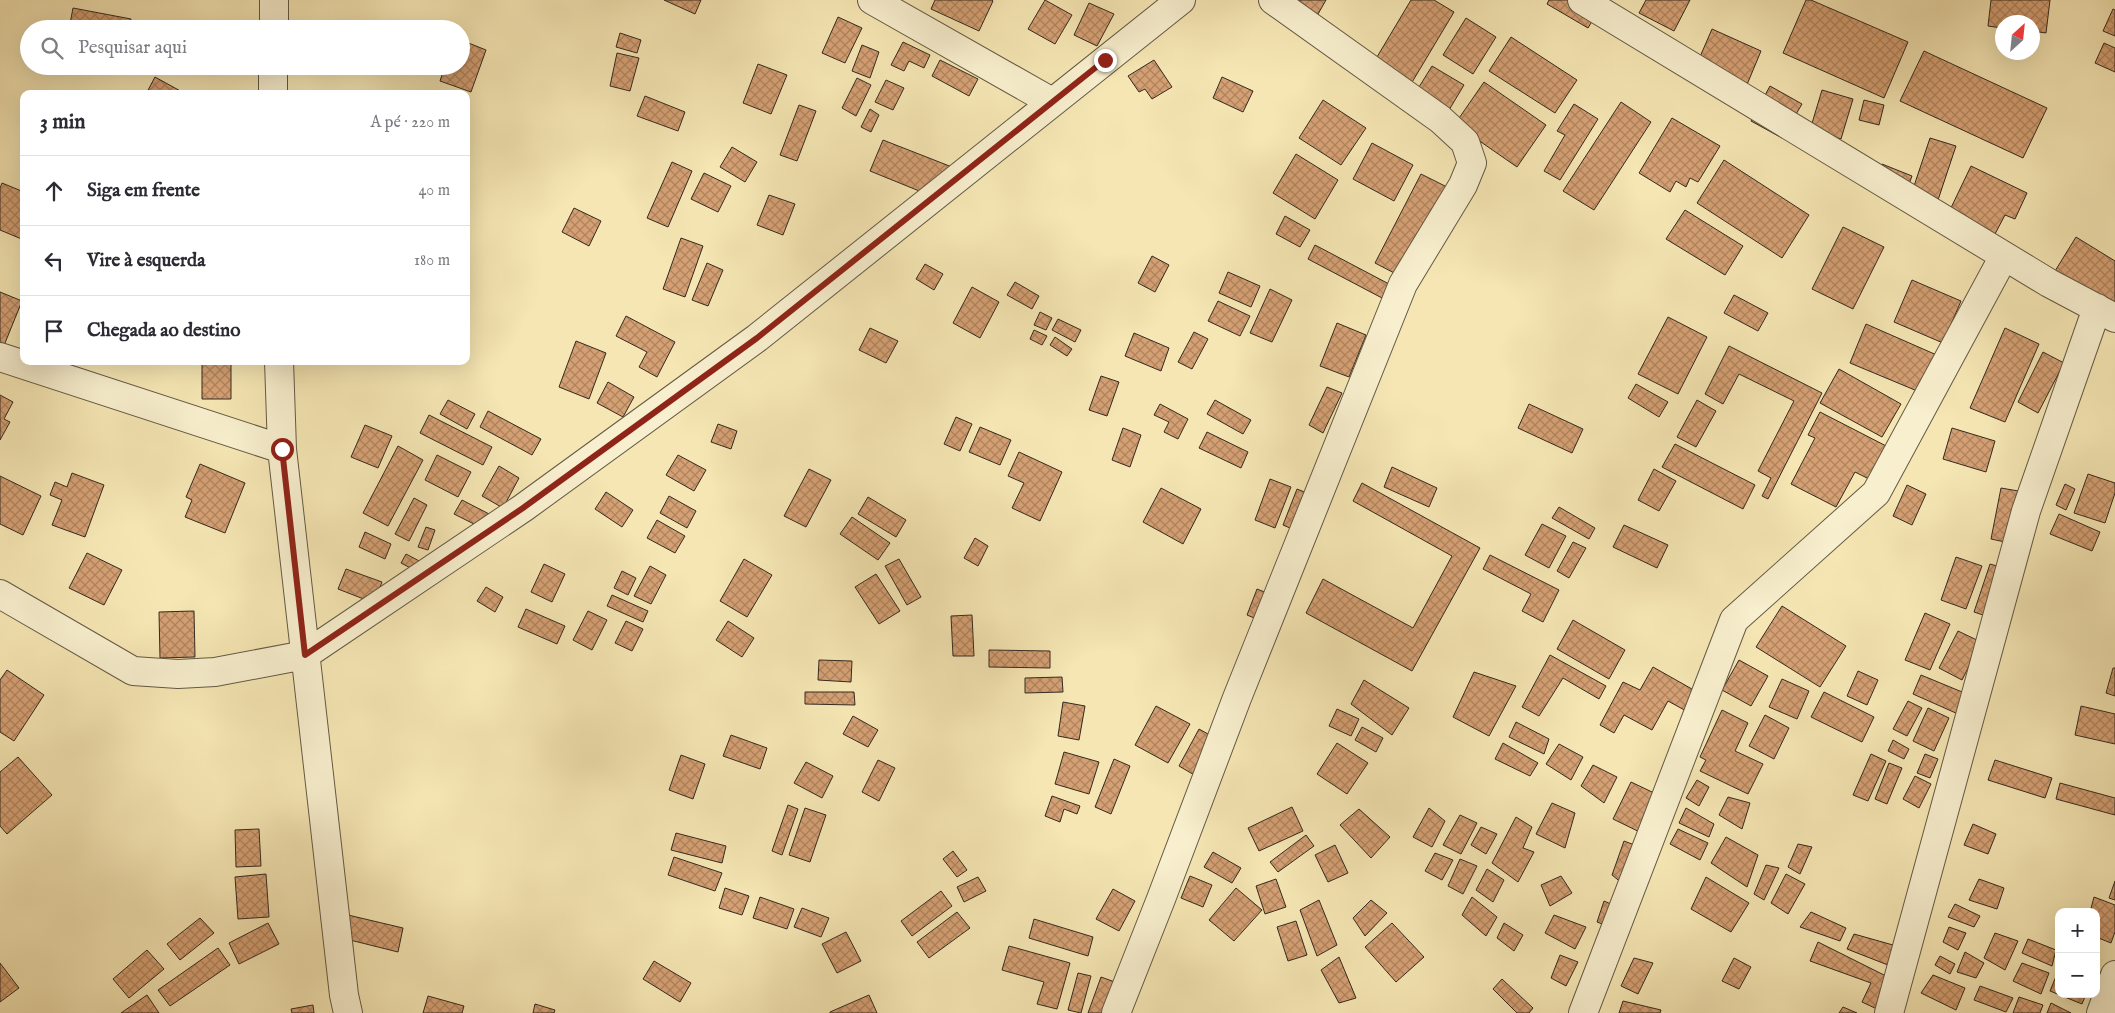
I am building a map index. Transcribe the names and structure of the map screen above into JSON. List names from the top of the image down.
{
  "north": "top right",
  "page": {
    "search": "Pesquisar aqui",
    "heading": ["3 min", "A pé · 220 m"],
    "list": [
      ["Siga em frente", "40 m"],
      ["Vire à esquerda", "180 m"],
      "Chegada ao destino"
    ],
    "map_buttons": ["+", "−"]
  }
}
